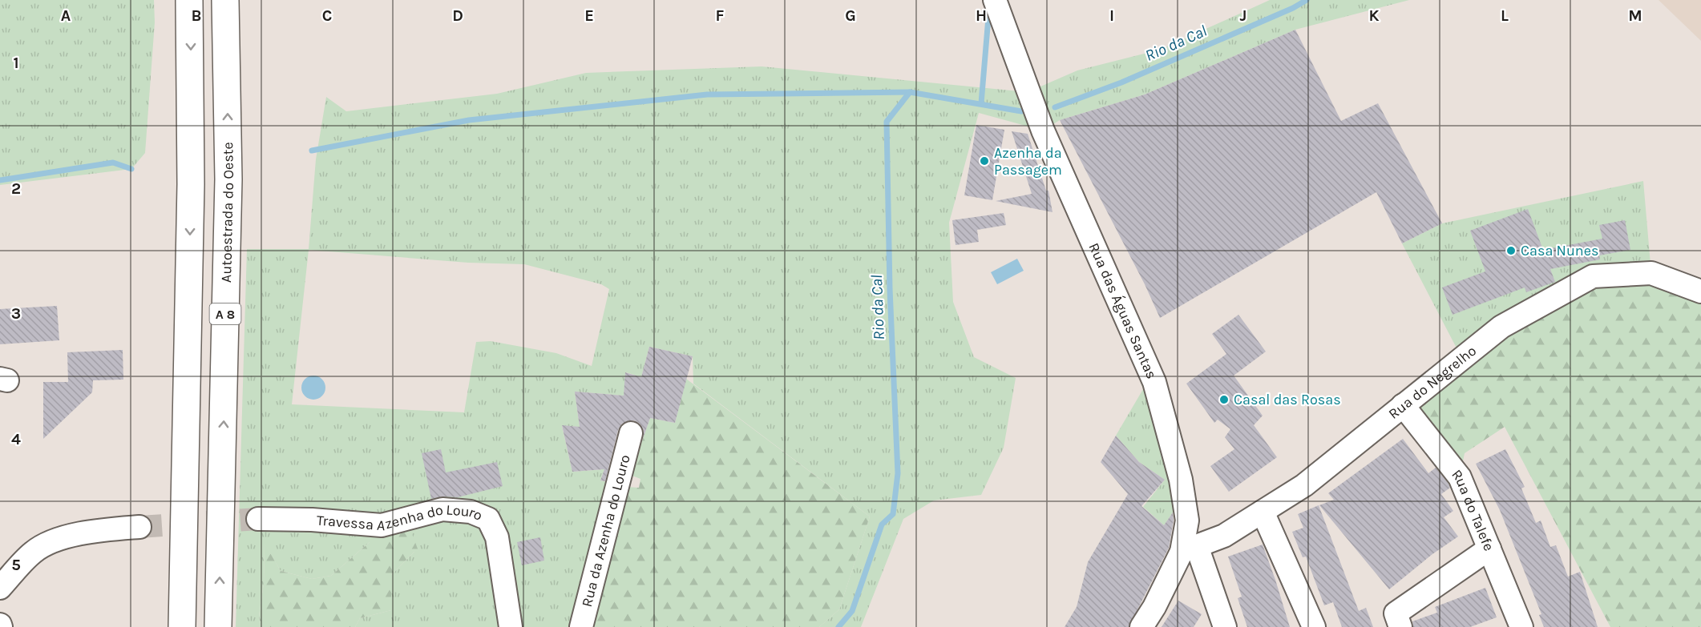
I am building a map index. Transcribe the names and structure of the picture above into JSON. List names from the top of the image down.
{
  "streets": {
    "highway": ["Autoestrada do Oeste", "A 8"],
    "street": [
      "Rua das Águas Santas",
      "Rua do Negrelho",
      "Rua do Talefe",
      "Travessa Azenha do Louro",
      "Rua da Azenha do Louro"
    ]
  },
  "crossings": [
    ["Rua das Águas Santas", "Rua do Negrelho"],
    ["Rua do Negrelho", "Rua do Talefe"]
  ],
  "water": ["Rio da Cal"],
  "places": ["Azenha da Passagem", "Casa Nunes", "Casal das Rosas"],
  "grid": {
    "columns": [
      "A",
      "B",
      "C",
      "D",
      "E",
      "F",
      "G",
      "H",
      "I",
      "J",
      "K",
      "L",
      "M"
    ],
    "rows": [
      "1",
      "2",
      "3",
      "4",
      "5"
    ]
  }
}
